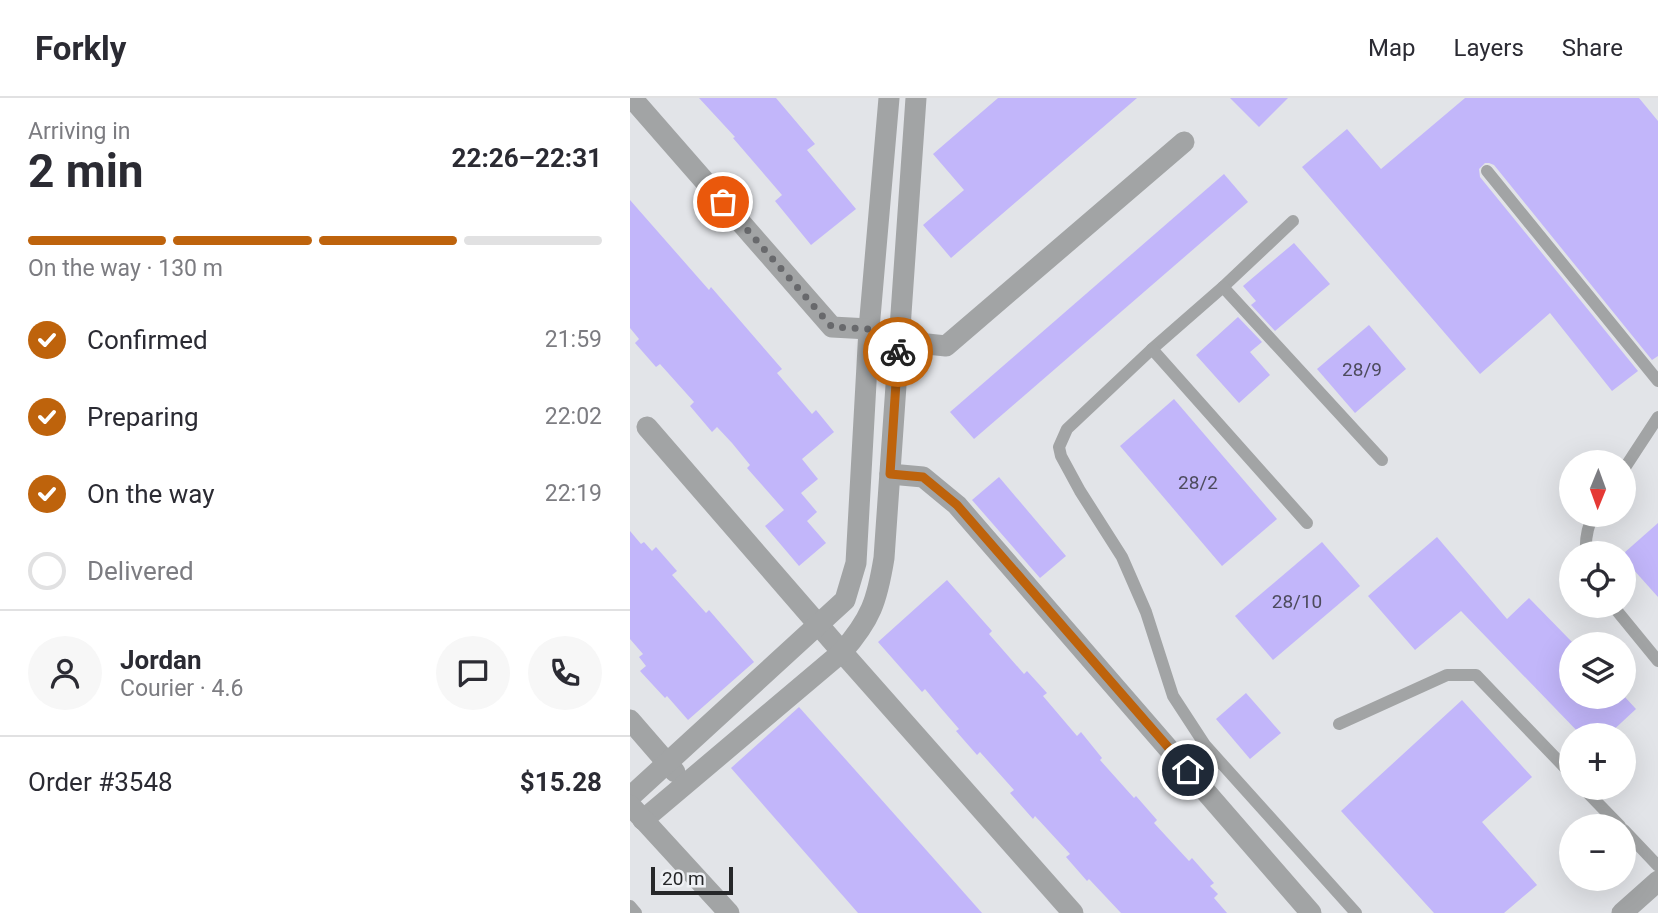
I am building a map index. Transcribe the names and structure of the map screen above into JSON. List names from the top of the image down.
{
  "house_numbers": ["28/9", "28/2", "28/10"],
  "scale_bar": "20 m",
  "north": "bottom",
  "page": {
    "header": "Forkly",
    "nav": ["Map", "Layers", "Share"],
    "heading": ["2 min", "Arriving in", "22:26–22:31"],
    "panel": [
      "Jordan",
      "Courier · 4.6",
      "Order #3548",
      "$15.28"
    ],
    "bar": "On the way · 130 m",
    "list": [
      ["Confirmed", "21:59"],
      ["Preparing", "22:02"],
      ["On the way", "22:19"],
      "Delivered"
    ],
    "map_buttons": ["+", "−"],
    "scale": "20 m"
  }
}
